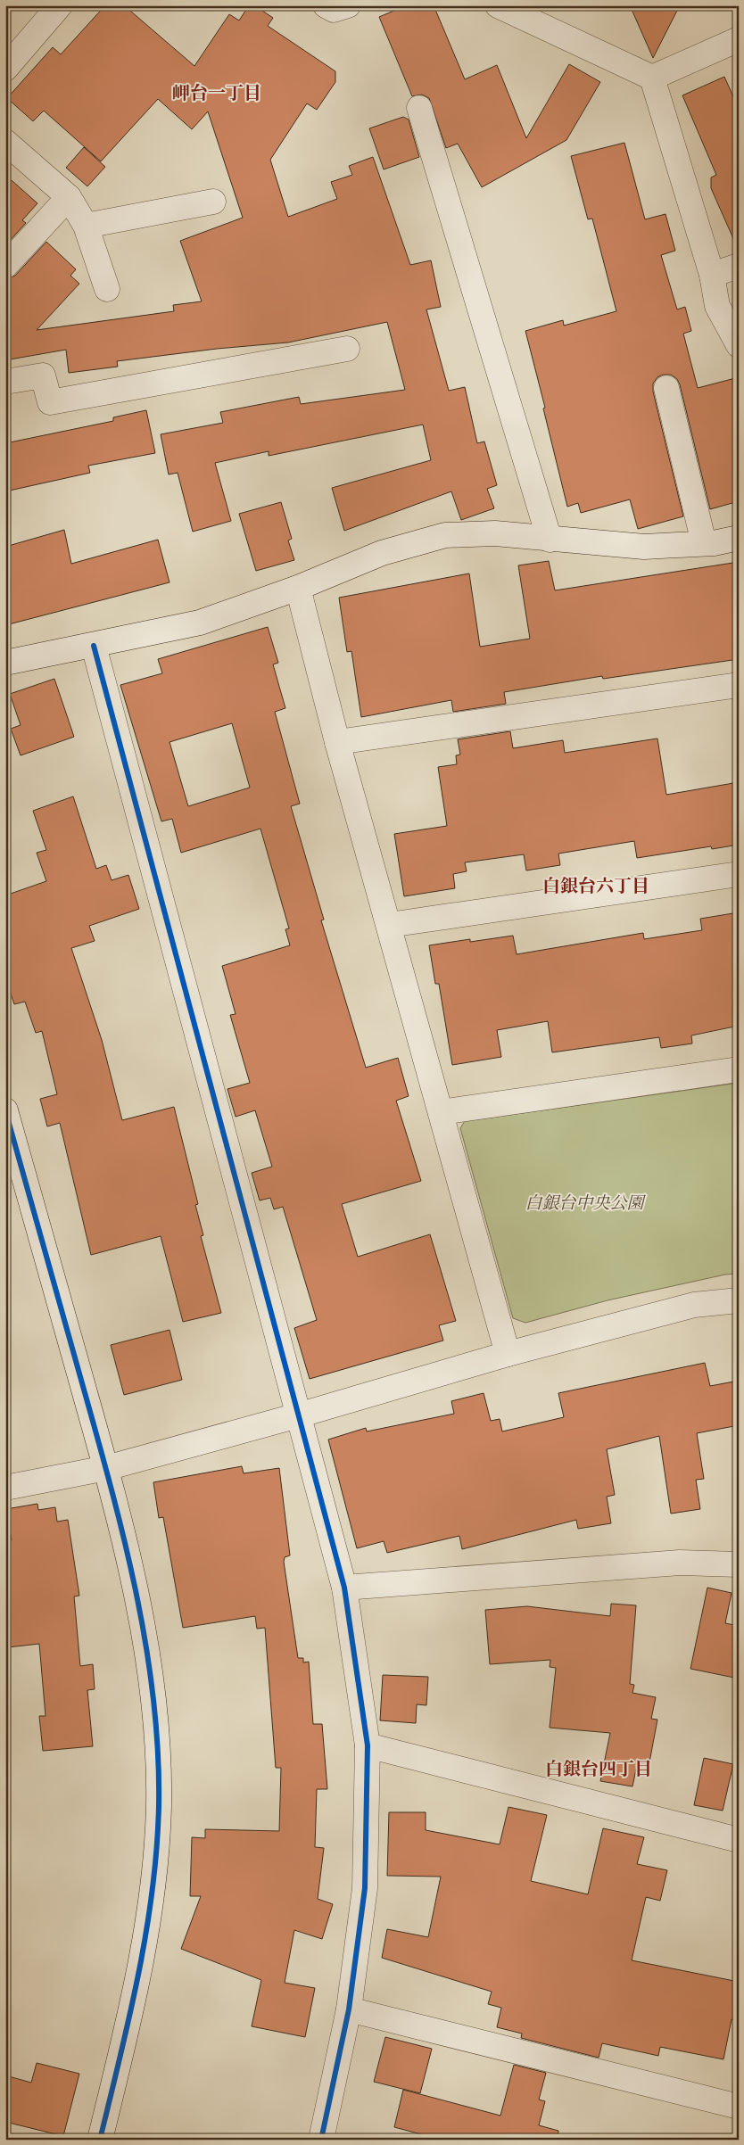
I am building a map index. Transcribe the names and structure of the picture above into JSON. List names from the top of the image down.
{
  "districts": ["岬台一丁目", "白銀台六丁目", "白銀台四丁目"],
  "parks": ["白銀台中央公園"]
}
